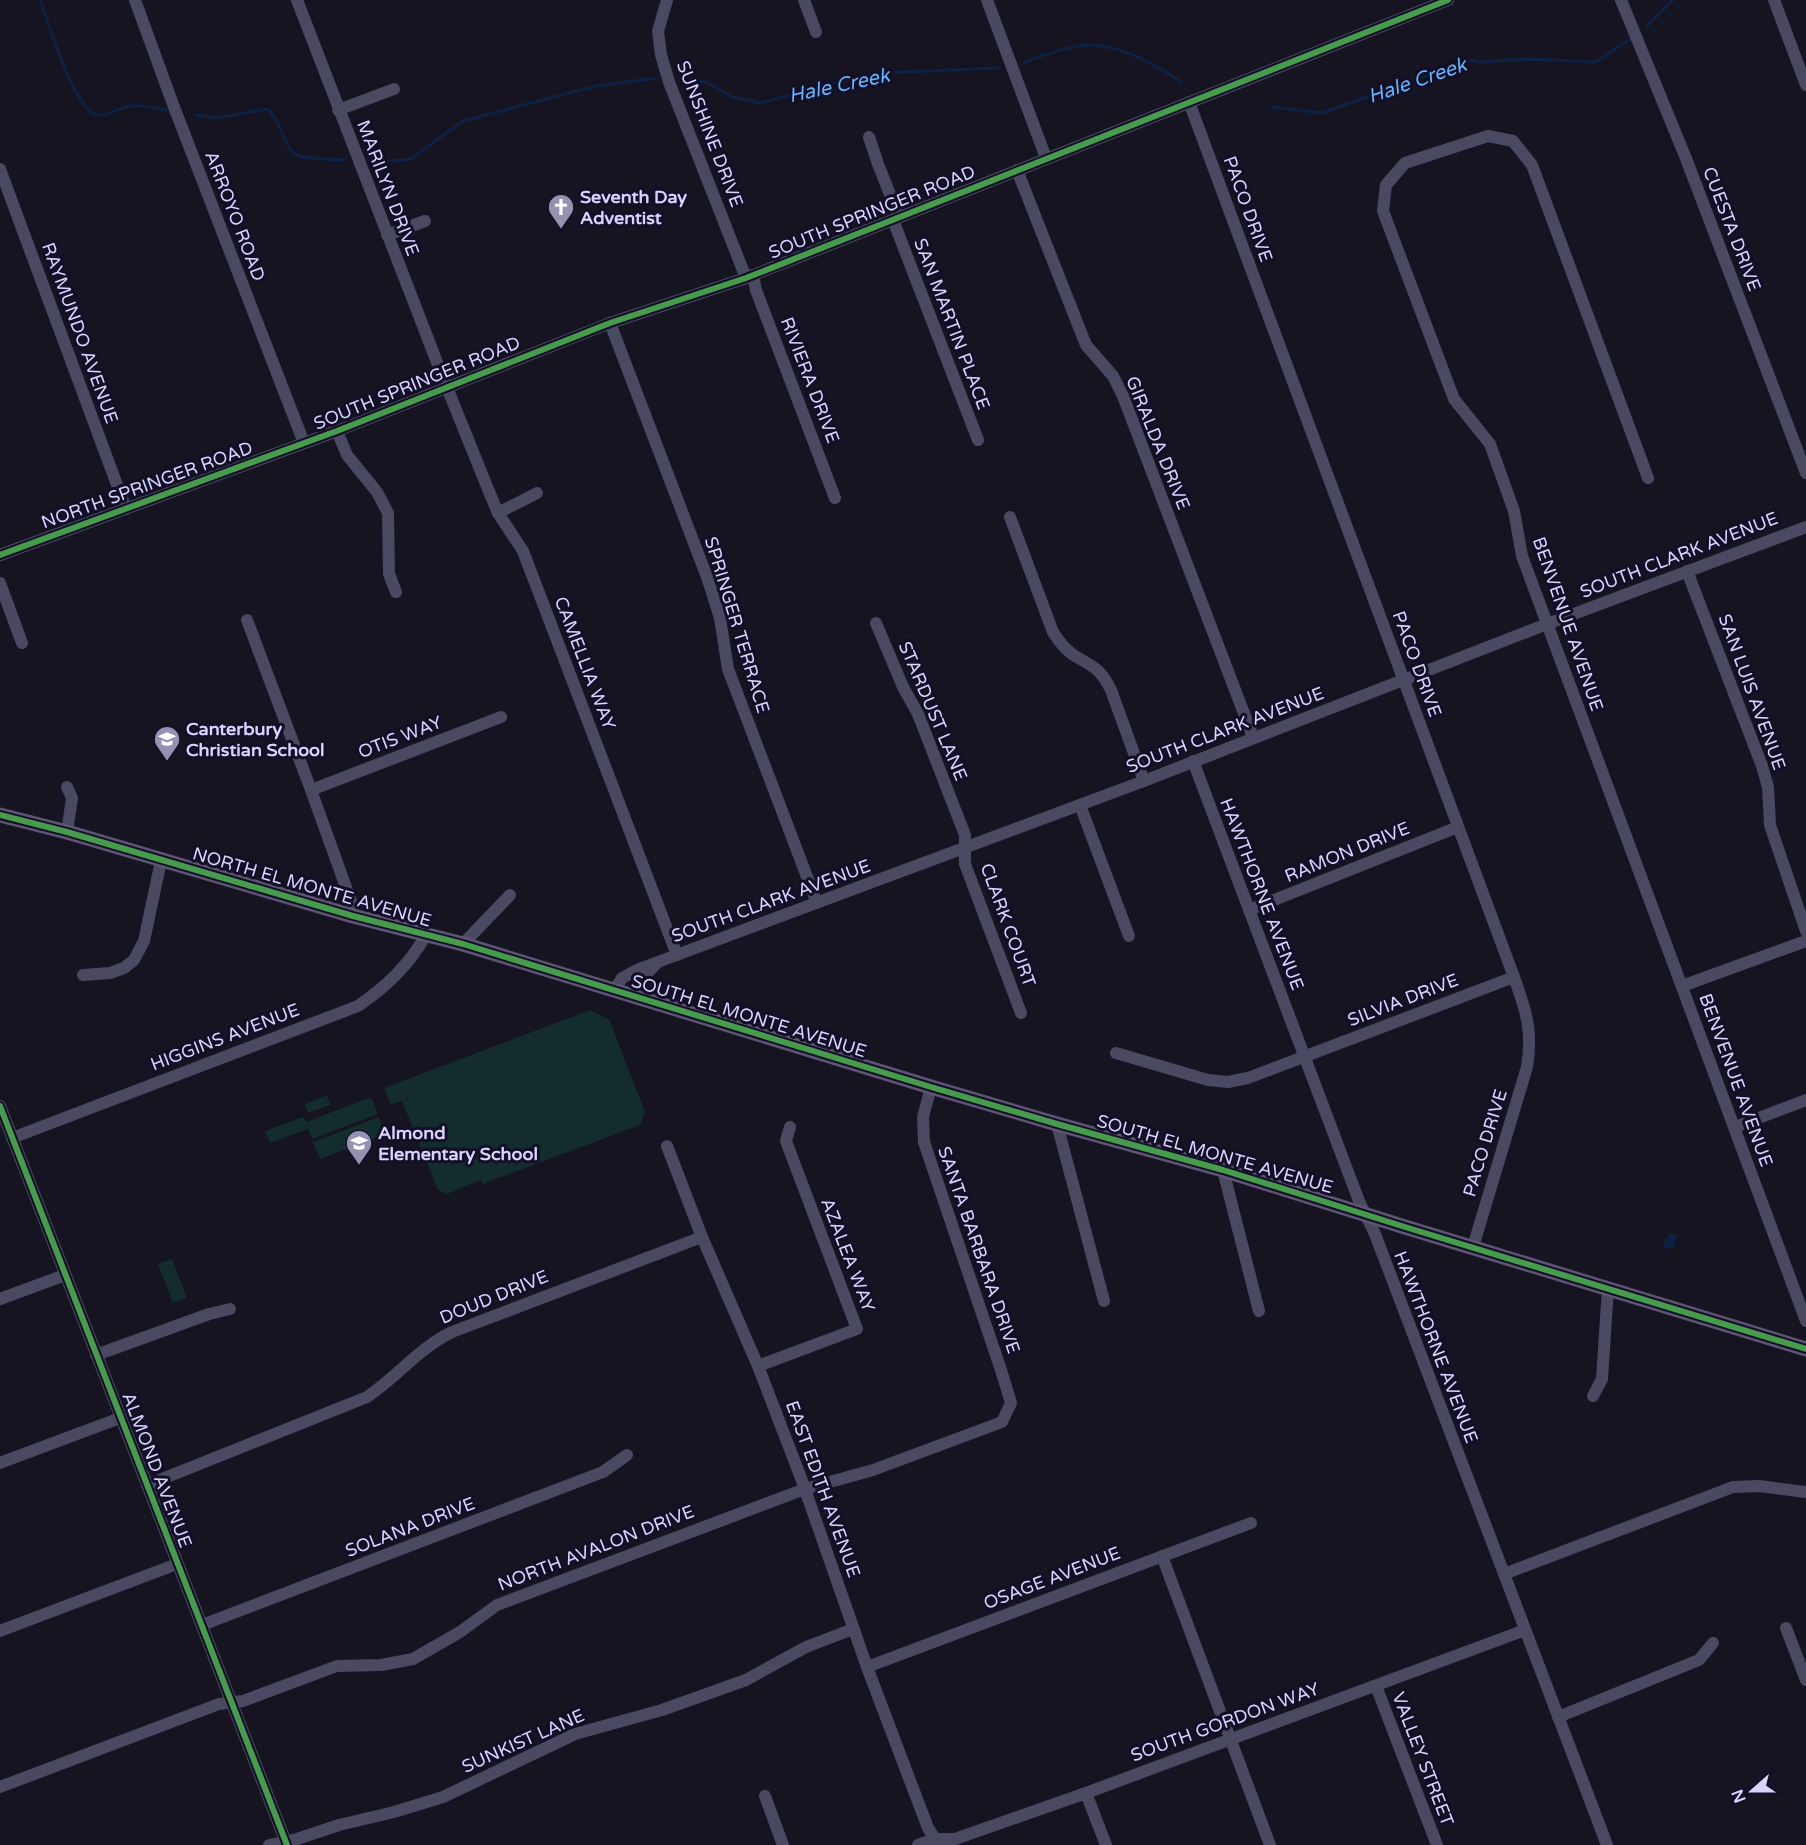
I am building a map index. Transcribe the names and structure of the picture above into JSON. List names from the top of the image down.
{
  "streets": {
    "main road": ["NORTH EL MONTE AVENUE", "SOUTH EL MONTE AVENUE"],
    "street": [
      "SUNSHINE DRIVE",
      "MARILYN DRIVE",
      "PACO DRIVE",
      "SOUTH SPRINGER ROAD",
      "ARROYO ROAD",
      "CUESTA DRIVE",
      "SAN MARTIN PLACE",
      "RAYMUNDO AVENUE",
      "RIVIERA DRIVE",
      "GIRALDA DRIVE",
      "NORTH SPRINGER ROAD",
      "SOUTH CLARK AVENUE",
      "BENVENUE AVENUE",
      "SPRINGER TERRACE",
      "CAMELLIA WAY",
      "SAN LUIS AVENUE",
      "STARDUST LANE",
      "OTIS WAY",
      "RAMON DRIVE",
      "HAWTHORNE AVENUE",
      "CLARK COURT",
      "SILVIA DRIVE",
      "HIGGINS AVENUE",
      "SANTA BARBARA DRIVE",
      "AZALEA WAY",
      "DOUD DRIVE",
      "ALMOND AVENUE",
      "EAST EDITH AVENUE",
      "SOLANA DRIVE",
      "NORTH AVALON DRIVE",
      "OSAGE AVENUE",
      "SOUTH GORDON WAY",
      "SUNKIST LANE",
      "VALLEY STREET"
    ]
  },
  "crossings": [
    ["SUNSHINE DRIVE", "SOUTH SPRINGER ROAD"],
    ["SUNSHINE DRIVE", "RIVIERA DRIVE"],
    ["MARILYN DRIVE", "SOUTH SPRINGER ROAD"],
    ["MARILYN DRIVE", "CAMELLIA WAY"],
    ["PACO DRIVE", "SOUTH SPRINGER ROAD"],
    ["PACO DRIVE", "SOUTH CLARK AVENUE"],
    ["PACO DRIVE", "RAMON DRIVE"],
    ["PACO DRIVE", "SILVIA DRIVE"],
    ["PACO DRIVE", "SOUTH EL MONTE AVENUE"],
    ["SOUTH SPRINGER ROAD", "ARROYO ROAD"],
    ["SOUTH SPRINGER ROAD", "SAN MARTIN PLACE"],
    ["SOUTH SPRINGER ROAD", "RIVIERA DRIVE"],
    ["SOUTH SPRINGER ROAD", "GIRALDA DRIVE"],
    ["SOUTH SPRINGER ROAD", "NORTH SPRINGER ROAD"],
    ["SOUTH SPRINGER ROAD", "SPRINGER TERRACE"],
    ["SOUTH SPRINGER ROAD", "CAMELLIA WAY"],
    ["ARROYO ROAD", "NORTH SPRINGER ROAD"],
    ["RAYMUNDO AVENUE", "NORTH SPRINGER ROAD"],
    ["GIRALDA DRIVE", "SOUTH CLARK AVENUE"],
    ["SOUTH CLARK AVENUE", "BENVENUE AVENUE"],
    ["SOUTH CLARK AVENUE", "SPRINGER TERRACE"],
    ["SOUTH CLARK AVENUE", "CAMELLIA WAY"],
    ["SOUTH CLARK AVENUE", "SAN LUIS AVENUE"],
    ["SOUTH CLARK AVENUE", "STARDUST LANE"],
    ["SOUTH CLARK AVENUE", "NORTH EL MONTE AVENUE"],
    ["SOUTH CLARK AVENUE", "HAWTHORNE AVENUE"],
    ["SOUTH CLARK AVENUE", "CLARK COURT"],
    ["SOUTH CLARK AVENUE", "SOUTH EL MONTE AVENUE"],
    ["STARDUST LANE", "CLARK COURT"],
    ["RAMON DRIVE", "HAWTHORNE AVENUE"],
    ["NORTH EL MONTE AVENUE", "SOUTH EL MONTE AVENUE"],
    ["NORTH EL MONTE AVENUE", "HIGGINS AVENUE"],
    ["HAWTHORNE AVENUE", "SILVIA DRIVE"],
    ["HAWTHORNE AVENUE", "SOUTH EL MONTE AVENUE"],
    ["HAWTHORNE AVENUE", "SOUTH GORDON WAY"],
    ["SOUTH EL MONTE AVENUE", "SANTA BARBARA DRIVE"],
    ["HIGGINS AVENUE", "ALMOND AVENUE"],
    ["SANTA BARBARA DRIVE", "NORTH AVALON DRIVE"],
    ["AZALEA WAY", "EAST EDITH AVENUE"],
    ["DOUD DRIVE", "ALMOND AVENUE"],
    ["DOUD DRIVE", "EAST EDITH AVENUE"],
    ["ALMOND AVENUE", "SOLANA DRIVE"],
    ["ALMOND AVENUE", "NORTH AVALON DRIVE"],
    ["ALMOND AVENUE", "SUNKIST LANE"],
    ["EAST EDITH AVENUE", "NORTH AVALON DRIVE"],
    ["EAST EDITH AVENUE", "OSAGE AVENUE"],
    ["EAST EDITH AVENUE", "SOUTH GORDON WAY"],
    ["EAST EDITH AVENUE", "SUNKIST LANE"],
    ["SOUTH GORDON WAY", "VALLEY STREET"]
  ],
  "water": ["Hale Creek"],
  "places": {
    "church": ["Seventh Day Adventist"],
    "school or university": ["Canterbury Christian School", "Almond Elementary School"]
  },
  "north": "left"
}
